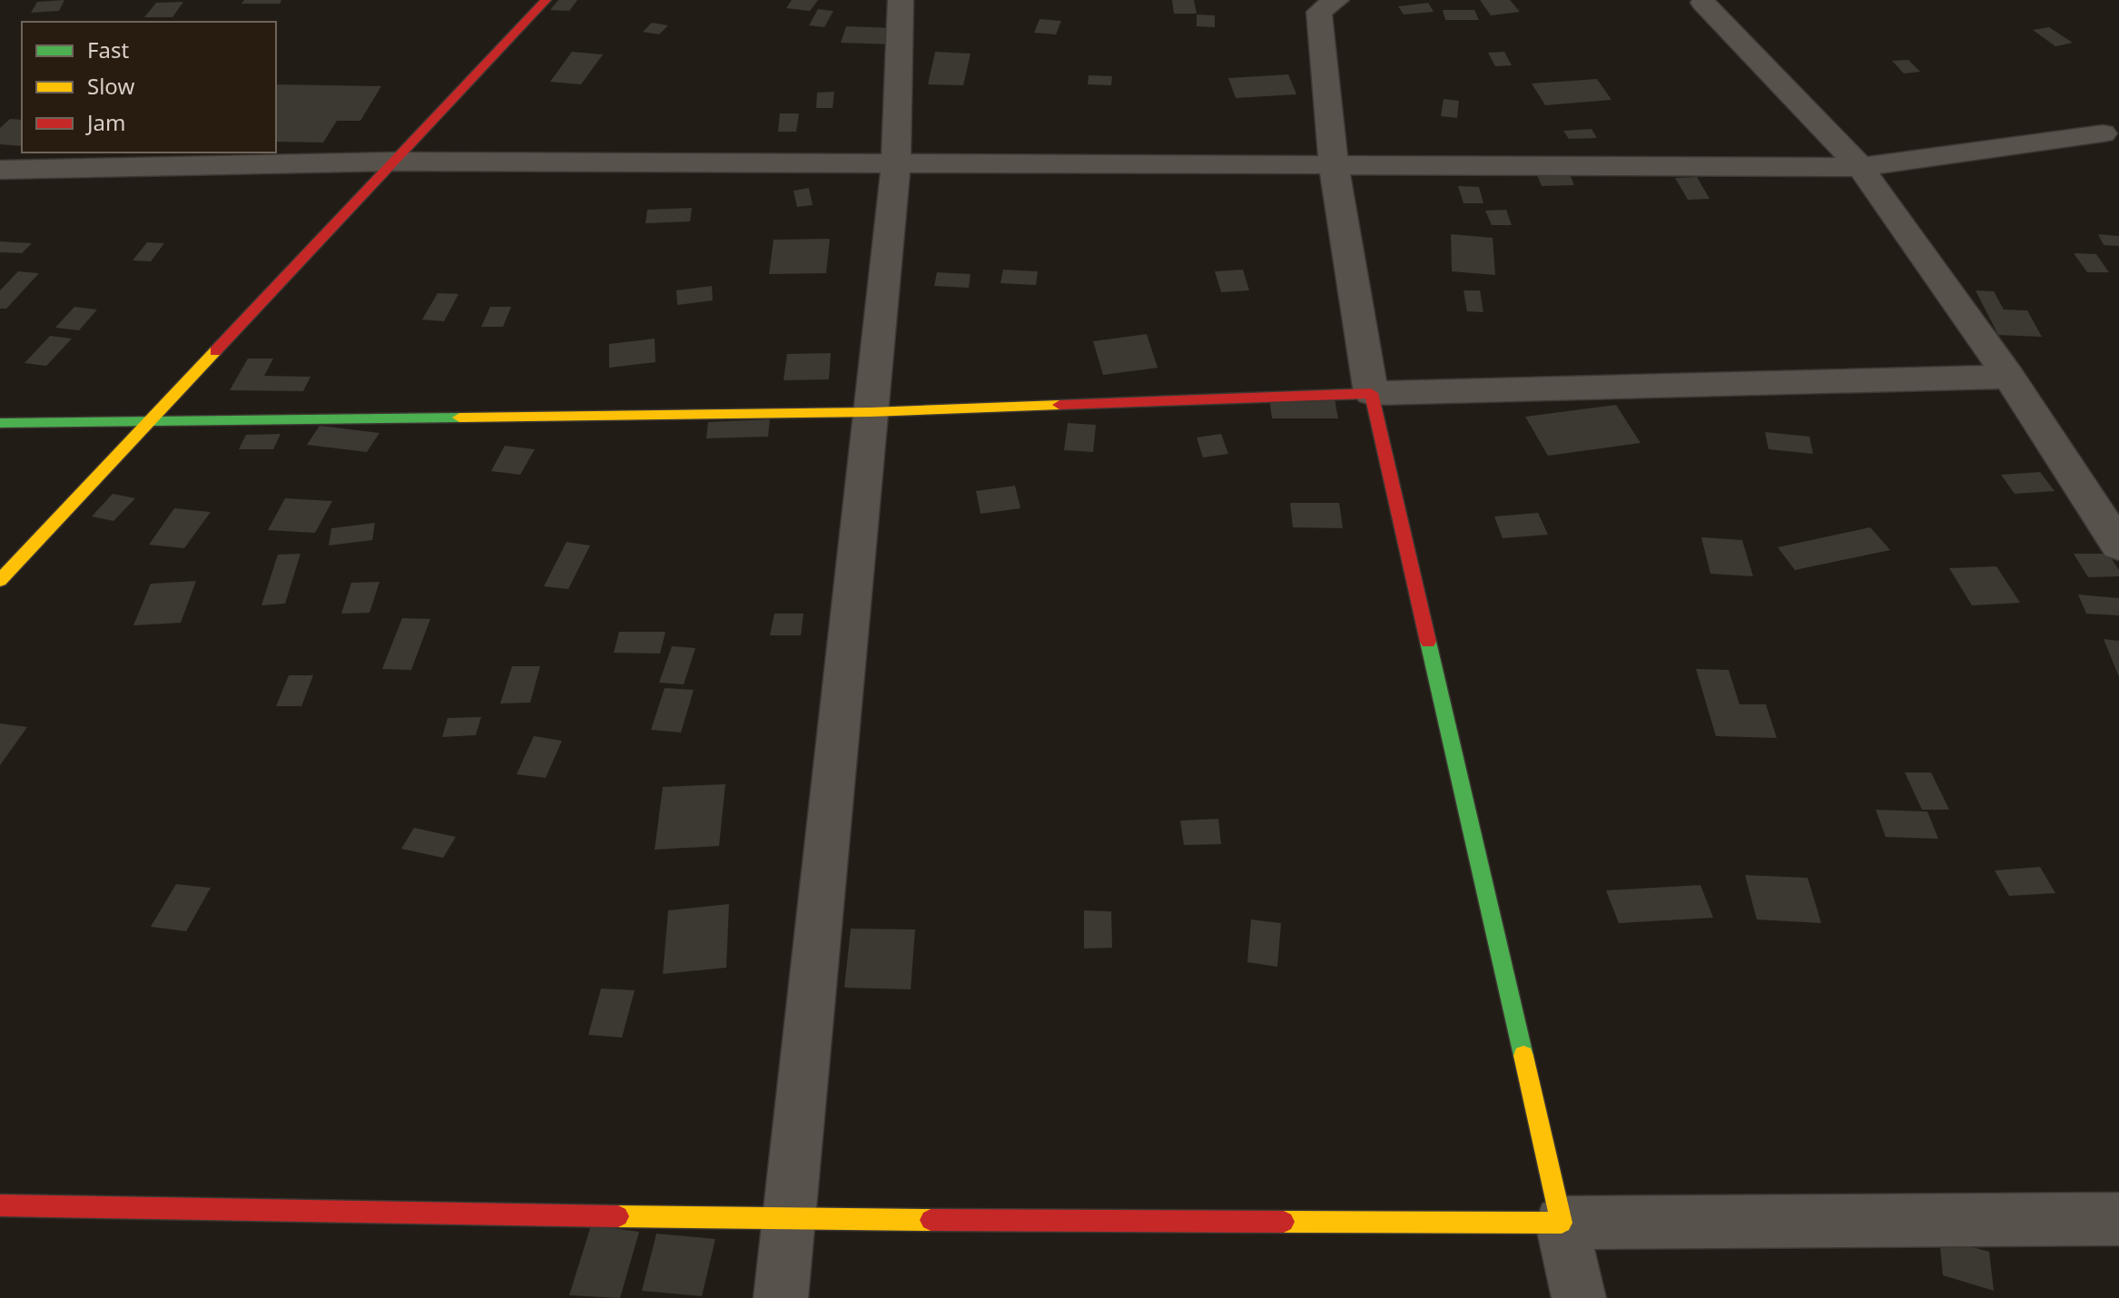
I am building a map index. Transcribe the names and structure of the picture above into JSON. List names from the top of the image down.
{
  "legend": ["Fast", "Slow", "Jam"]
}
